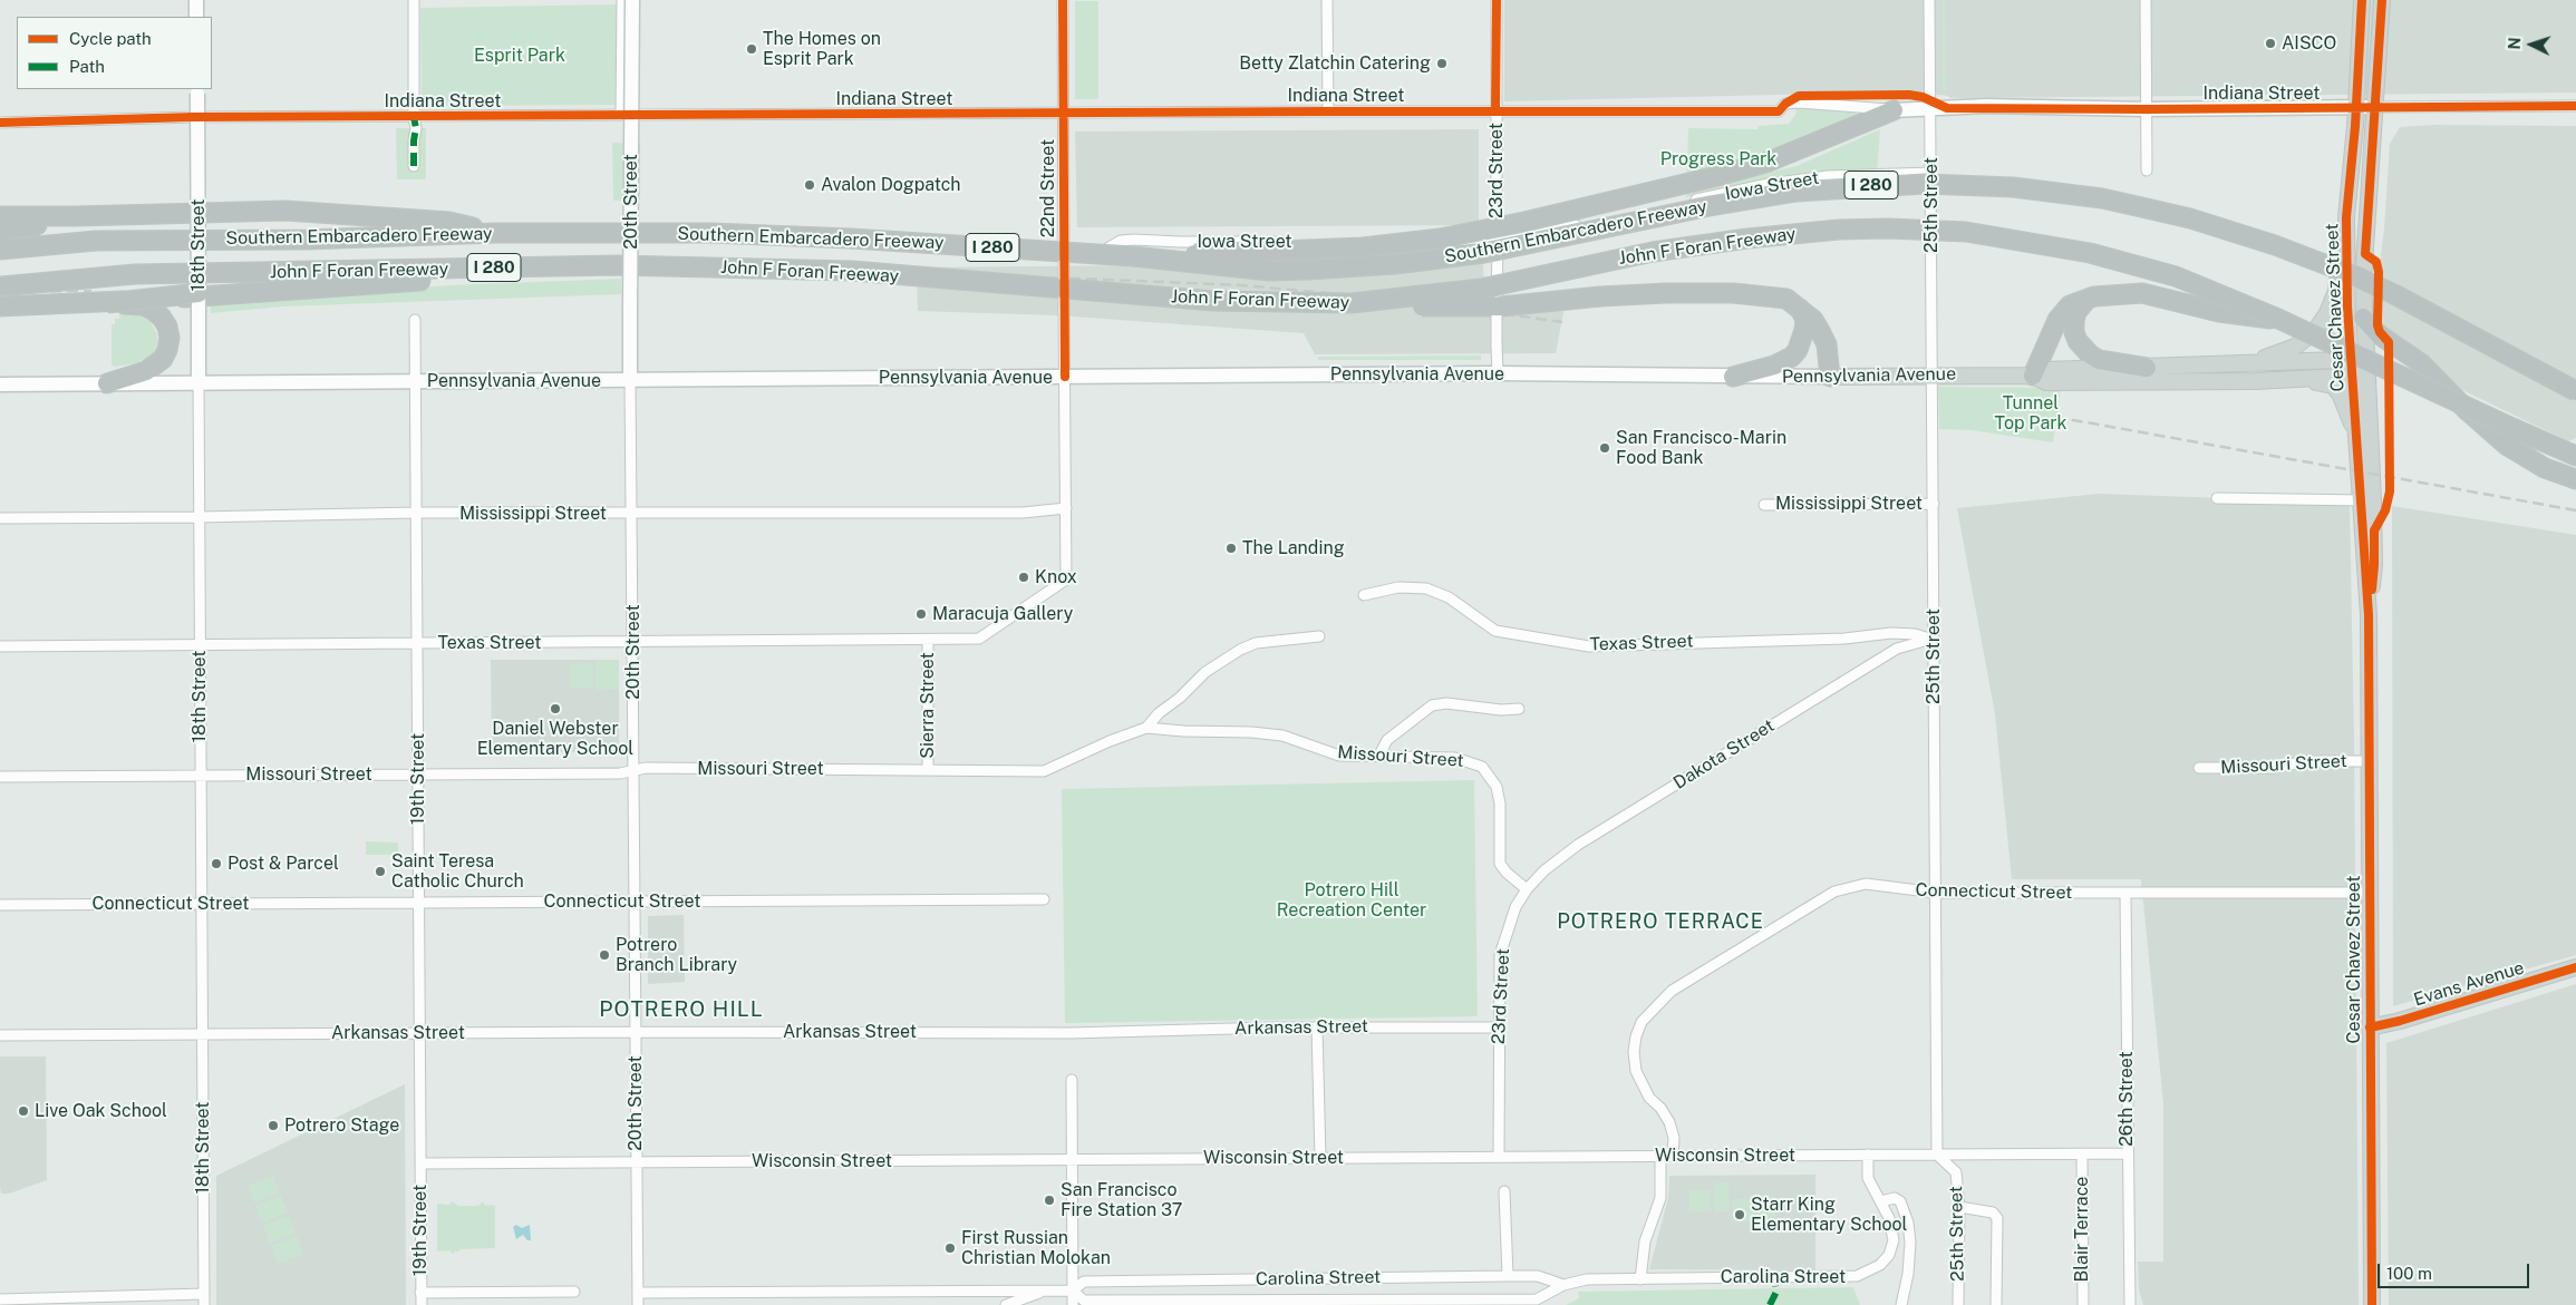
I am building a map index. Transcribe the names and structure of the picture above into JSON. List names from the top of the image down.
{
  "streets": {
    "highway": ["I 280", "Southern Embarcadero Freeway", "John F Foran Freeway"],
    "main road": [
      "Indiana Street",
      "20th Street",
      "18th Street",
      "Cesar Chavez Street",
      "Pennsylvania Avenue",
      "Evans Avenue"
    ],
    "street": [
      "23rd Street",
      "Iowa Street",
      "22nd Street",
      "25th Street",
      "Mississippi Street",
      "Texas Street",
      "Sierra Street",
      "Dakota Street",
      "Missouri Street",
      "19th Street",
      "Connecticut Street",
      "Arkansas Street",
      "26th Street",
      "Wisconsin Street",
      "Blair Terrace",
      "Carolina Street"
    ]
  },
  "crossings": [
    ["Indiana Street", "23rd Street"],
    ["Indiana Street", "22nd Street"],
    ["Indiana Street", "25th Street"],
    ["Indiana Street", "Cesar Chavez Street"],
    ["23rd Street", "Iowa Street"],
    ["23rd Street", "Pennsylvania Avenue"],
    ["23rd Street", "Dakota Street"],
    ["23rd Street", "Missouri Street"],
    ["23rd Street", "Arkansas Street"],
    ["23rd Street", "Wisconsin Street"],
    ["Iowa Street", "22nd Street"],
    ["Iowa Street", "25th Street"],
    ["22nd Street", "Pennsylvania Avenue"],
    ["22nd Street", "Mississippi Street"],
    ["22nd Street", "Texas Street"],
    ["20th Street", "Pennsylvania Avenue"],
    ["20th Street", "Mississippi Street"],
    ["20th Street", "Texas Street"],
    ["20th Street", "Missouri Street"],
    ["20th Street", "Connecticut Street"],
    ["20th Street", "Arkansas Street"],
    ["20th Street", "Wisconsin Street"],
    ["20th Street", "Carolina Street"],
    ["25th Street", "Pennsylvania Avenue"],
    ["25th Street", "Mississippi Street"],
    ["25th Street", "Texas Street"],
    ["25th Street", "Dakota Street"],
    ["25th Street", "Connecticut Street"],
    ["25th Street", "Wisconsin Street"],
    ["18th Street", "Pennsylvania Avenue"],
    ["18th Street", "Mississippi Street"],
    ["18th Street", "Texas Street"],
    ["18th Street", "Missouri Street"],
    ["18th Street", "Connecticut Street"],
    ["18th Street", "Arkansas Street"],
    ["Cesar Chavez Street", "Pennsylvania Avenue"],
    ["Cesar Chavez Street", "Missouri Street"],
    ["Cesar Chavez Street", "Connecticut Street"],
    ["Cesar Chavez Street", "Evans Avenue"],
    ["Pennsylvania Avenue", "19th Street"],
    ["Mississippi Street", "19th Street"],
    ["Texas Street", "Sierra Street"],
    ["Texas Street", "Dakota Street"],
    ["Texas Street", "19th Street"],
    ["Sierra Street", "Missouri Street"],
    ["Dakota Street", "Missouri Street"],
    ["Missouri Street", "19th Street"],
    ["19th Street", "Connecticut Street"],
    ["19th Street", "Arkansas Street"],
    ["19th Street", "Wisconsin Street"],
    ["Connecticut Street", "26th Street"],
    ["Connecticut Street", "Wisconsin Street"],
    ["26th Street", "Wisconsin Street"],
    ["Wisconsin Street", "Blair Terrace"],
    ["Wisconsin Street", "Carolina Street"]
  ],
  "districts": ["POTRERO TERRACE", "POTRERO HILL"],
  "parks": [
    "Esprit Park",
    "Progress Park",
    "Tunnel Top Park",
    "Potrero Hill Recreation Center"
  ],
  "places": [
    "AISCO",
    "The Homes on Esprit Park",
    "Betty Zlatchin Catering",
    "Avalon Dogpatch",
    "San Francisco-Marin Food Bank",
    "The Landing",
    "Knox",
    "Maracuja Gallery",
    "Daniel Webster Elementary School",
    "Post & Parcel",
    "Saint Teresa Catholic Church",
    "Potrero Branch Library",
    "Live Oak School",
    "Potrero Stage",
    "San Francisco Fire Station 37",
    "Starr King Elementary School",
    "First Russian Christian Molokan"
  ],
  "legend": ["Cycle path", "Path"],
  "scale_bar": "100 m",
  "north": "left"
}
